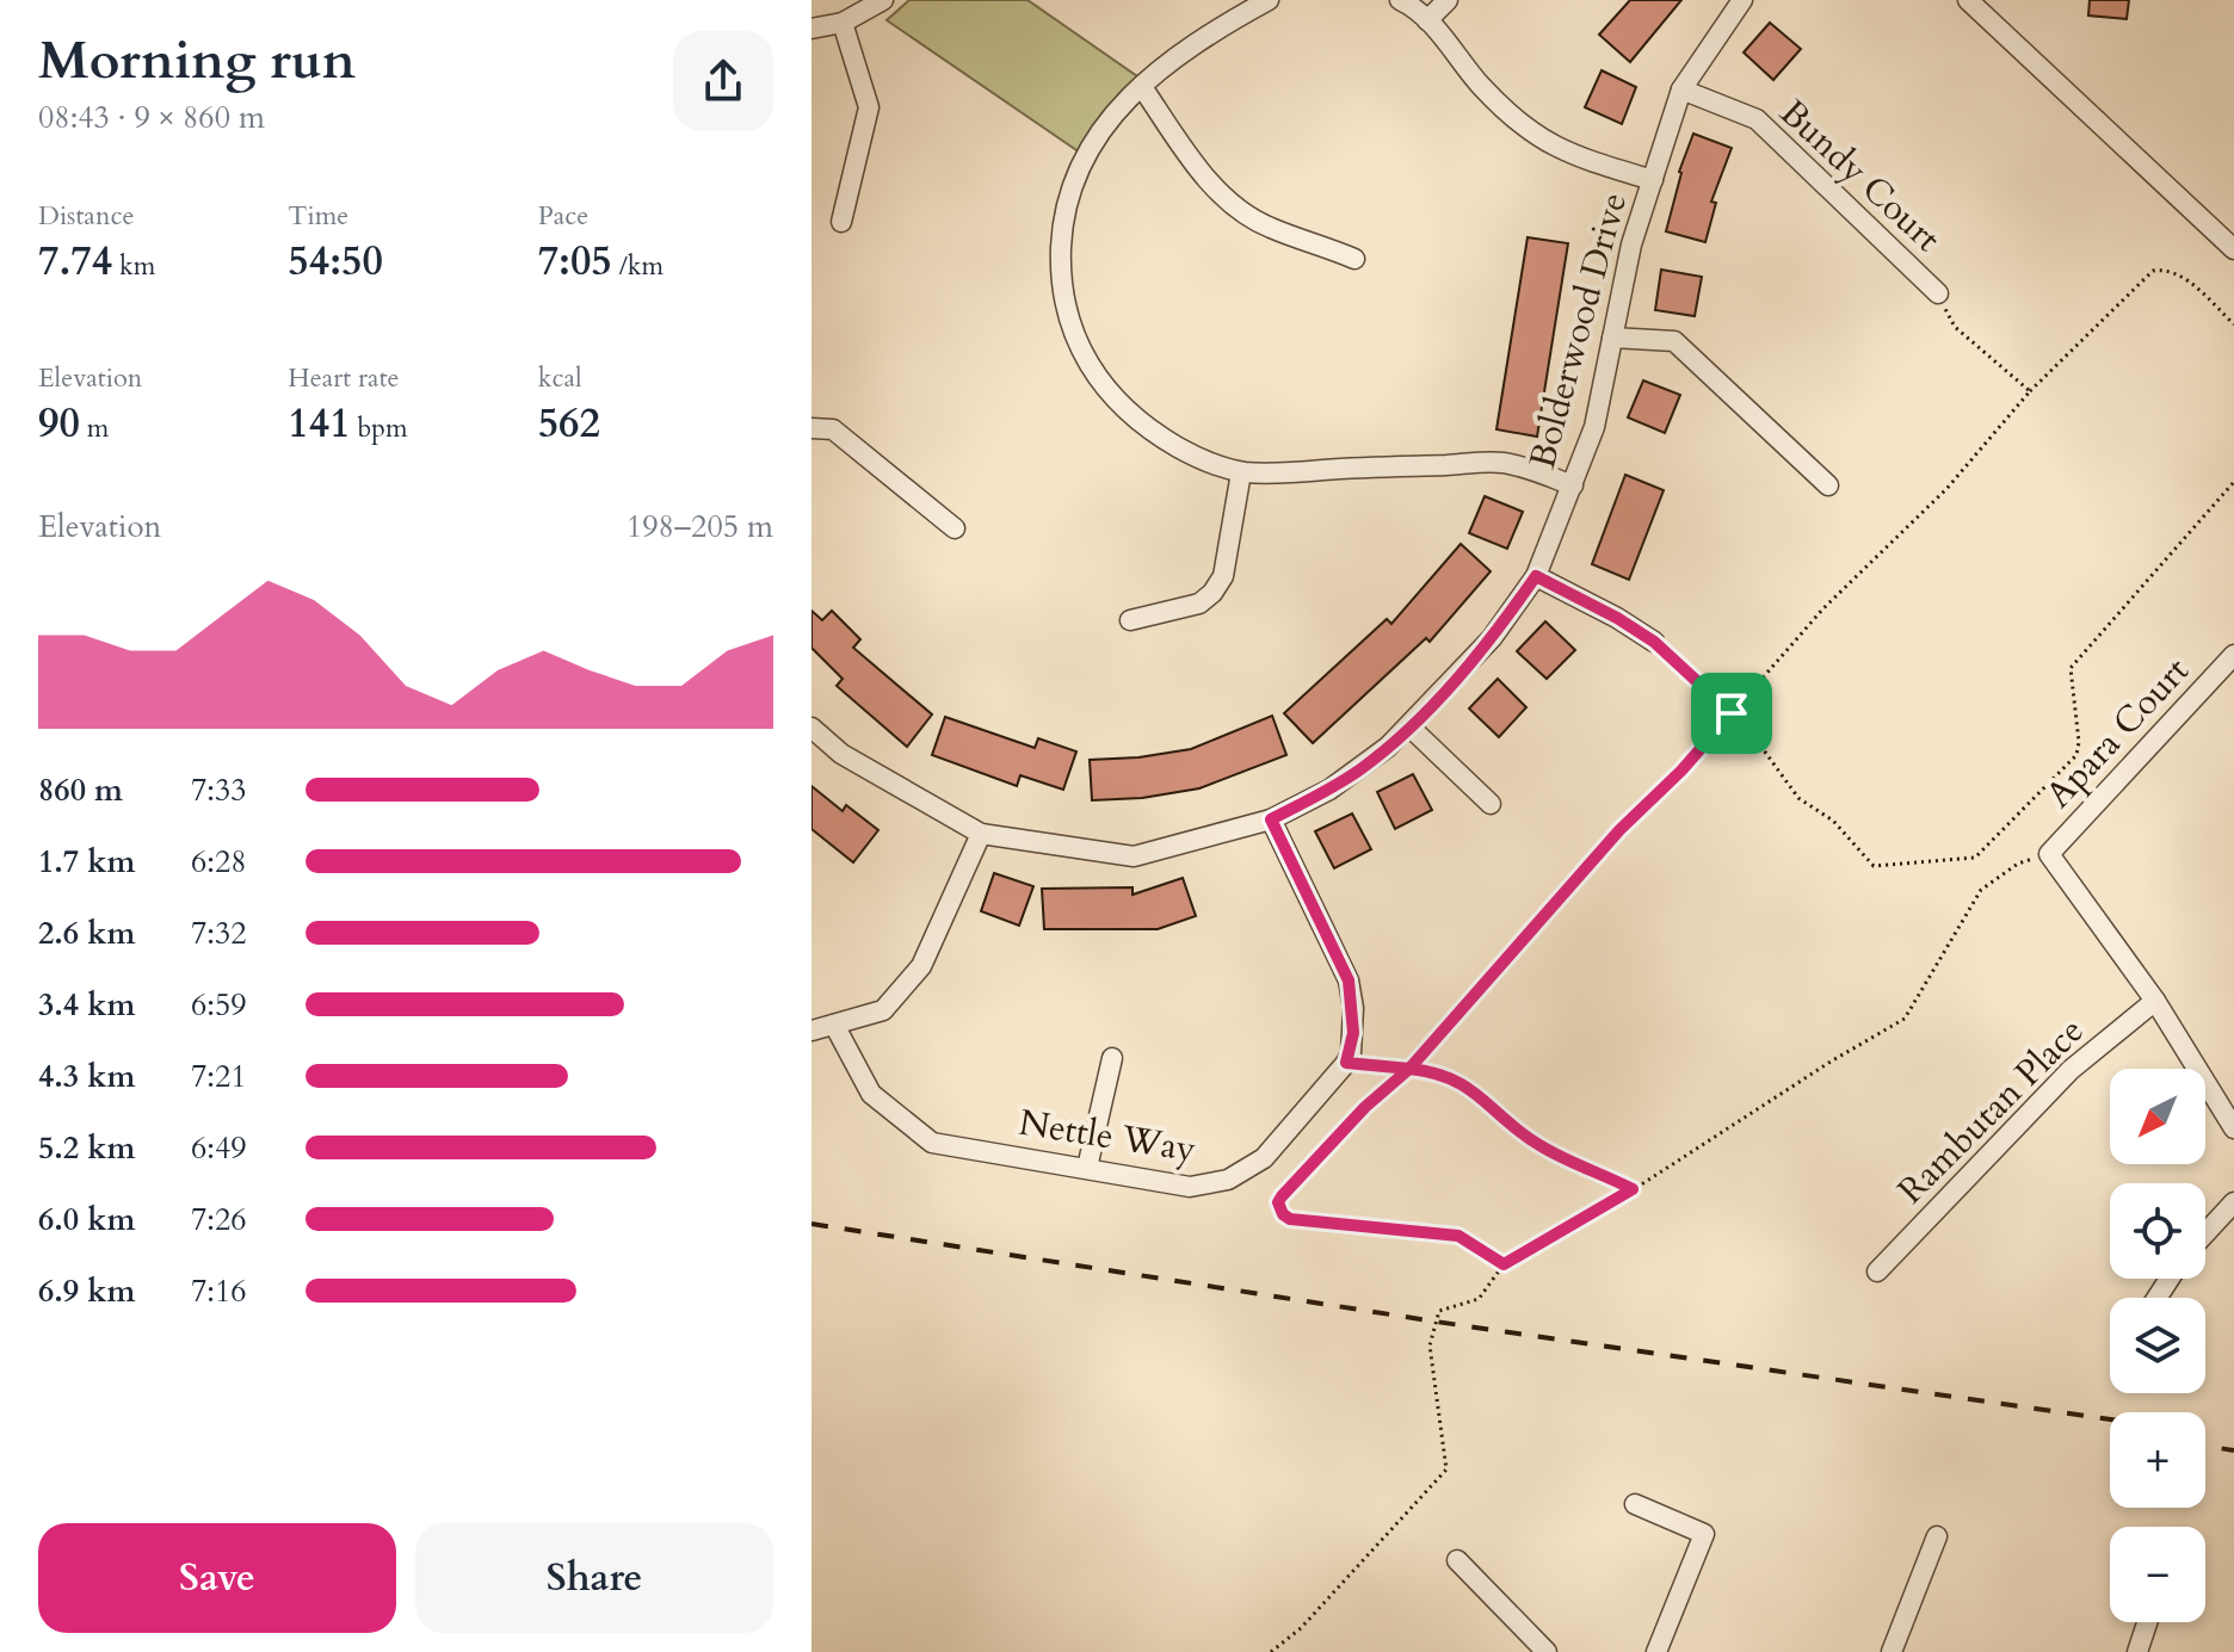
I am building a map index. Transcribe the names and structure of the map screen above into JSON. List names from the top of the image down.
{
  "streets": {
    "street": [
      "Bundy Court",
      "Bolderwood Drive",
      "Apara Court",
      "Rambutan Place",
      "Nettle Way"
    ]
  },
  "crossings": [
    ["Bundy Court", "Bolderwood Drive"]
  ],
  "north": "bottom left",
  "page": {
    "heading": ["Morning run", "08:43 · 9 × 860 m"],
    "stats": [
      ["Distance", "7.74 km"],
      ["Time", "54:50"],
      ["Pace", "7:05 /km"],
      ["Elevation", "90 m"],
      ["Heart rate", "141 bpm"],
      ["kcal", "562"]
    ],
    "chart": ["Elevation", "198–205 m"],
    "list": [
      {
        "name": "860 m",
        "note": "7:33"
      },
      {
        "name": "1.7 km",
        "note": "6:28"
      },
      {
        "name": "2.6 km",
        "note": "7:32"
      },
      {
        "name": "3.4 km",
        "note": "6:59"
      },
      {
        "name": "4.3 km",
        "note": "7:21"
      },
      {
        "name": "5.2 km",
        "note": "6:49"
      },
      {
        "name": "6.0 km",
        "note": "7:26"
      },
      {
        "name": "6.9 km",
        "note": "7:16"
      }
    ],
    "map_buttons": ["+", "−"],
    "buttons": ["Save", "Share"]
  }
}
